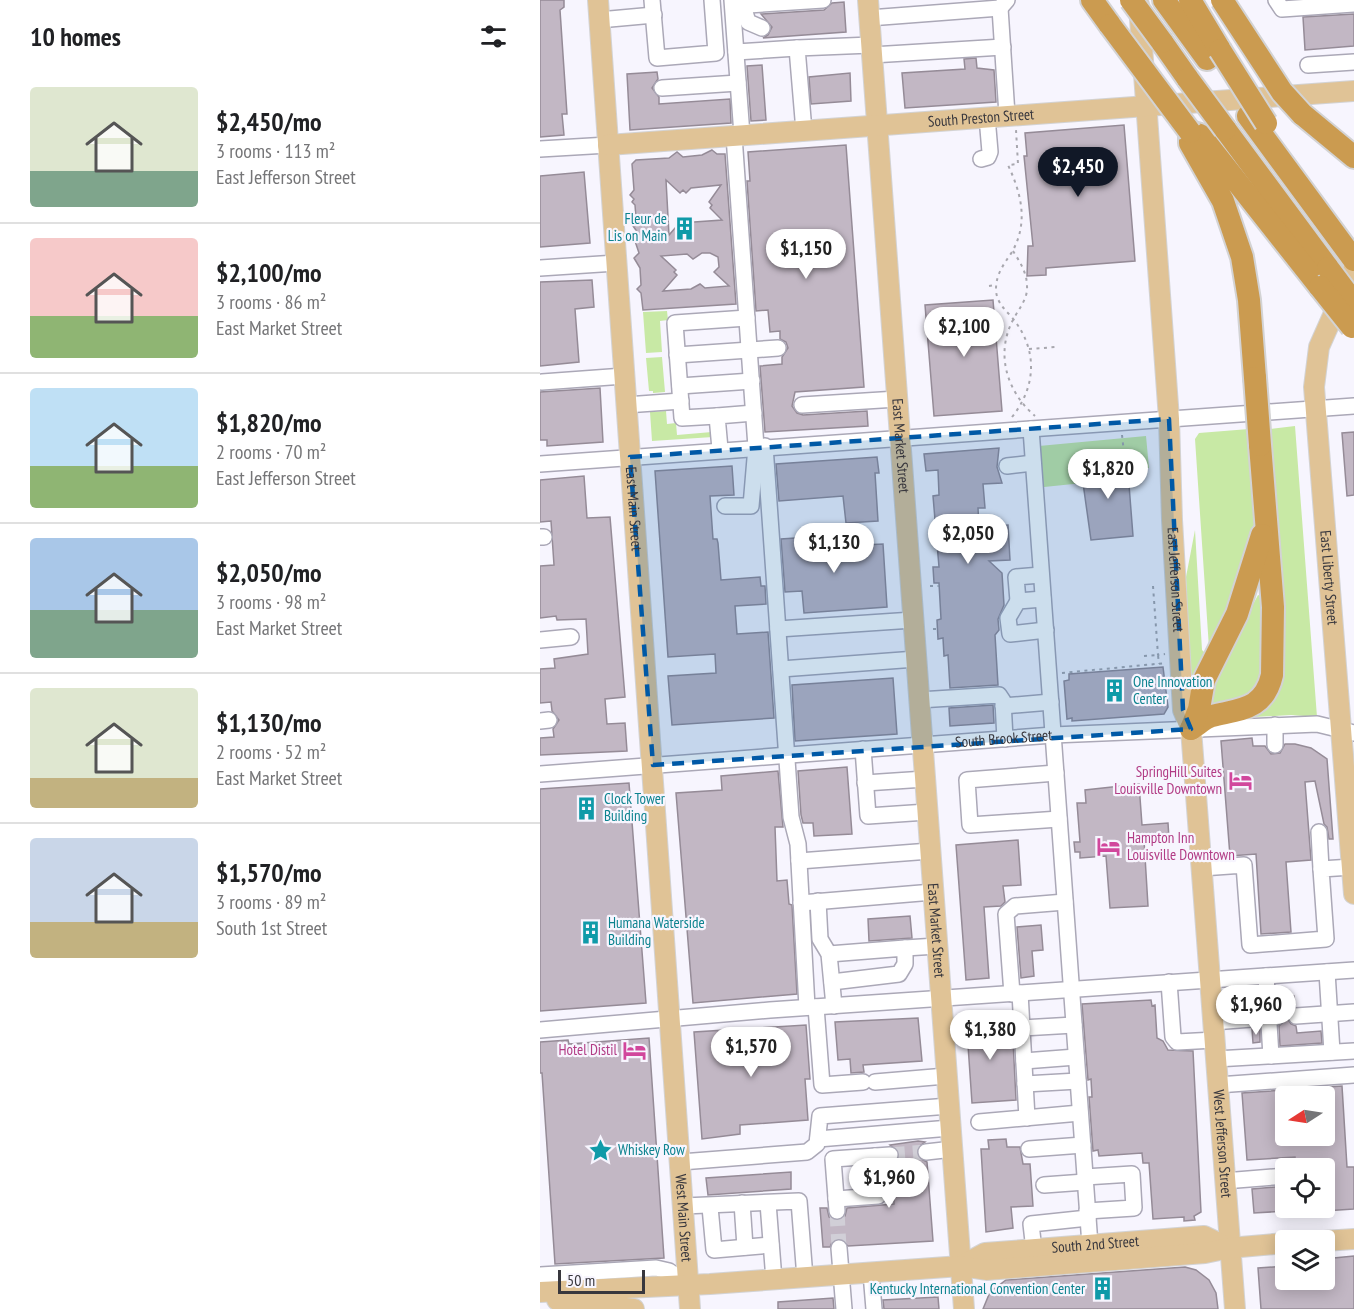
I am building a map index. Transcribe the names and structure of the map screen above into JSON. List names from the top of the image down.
{
  "streets": {
    "main road": [
      "South Preston Street",
      "East Market Street",
      "East Main Street",
      "East Liberty Street",
      "East Jefferson Street",
      "West Jefferson Street",
      "West Main Street",
      "South 2nd Street"
    ],
    "street": ["South Brook Street"]
  },
  "crossings": [
    ["South Preston Street", "East Market Street"],
    ["South Preston Street", "East Main Street"],
    ["South Preston Street", "East Jefferson Street"],
    ["East Market Street", "South Brook Street"],
    ["East Market Street", "South 2nd Street"],
    ["East Main Street", "South Brook Street"],
    ["East Main Street", "West Main Street"],
    ["East Liberty Street", "South Brook Street"],
    ["East Jefferson Street", "South Brook Street"],
    ["East Jefferson Street", "West Jefferson Street"],
    ["West Jefferson Street", "South 2nd Street"],
    ["West Main Street", "South 2nd Street"]
  ],
  "places": {
    "building": [
      "Fleur de Lis on Main",
      "One Innovation Center",
      "Clock Tower Building",
      "Humana Waterside Building",
      "Kentucky International Convention Center"
    ],
    "hotel": ["SpringHill Suites Louisville Downtown", "Hampton Inn Louisville Downtown", "Hotel Distil"],
    "place": ["Whiskey Row"]
  },
  "scale_bar": "50 m",
  "north": "left",
  "page": {
    "heading": "10 homes",
    "list": [
      {
        "name": "$2,450/mo",
        "note": "3 rooms · 113 m² · East Jefferson Street"
      },
      {
        "name": "$2,100/mo",
        "note": "3 rooms · 86 m² · East Market Street"
      },
      {
        "name": "$1,820/mo",
        "note": "2 rooms · 70 m² · East Jefferson Street"
      },
      {
        "name": "$2,050/mo",
        "note": "3 rooms · 98 m² · East Market Street"
      },
      {
        "name": "$1,130/mo",
        "note": "2 rooms · 52 m² · East Market Street"
      },
      {
        "name": "$1,570/mo",
        "note": "3 rooms · 89 m² · South 1st Street"
      }
    ],
    "price": [
      "$2,450",
      "$1,150",
      "$2,100",
      "$1,820",
      "$2,050",
      "$1,130",
      "$1,960",
      "$1,380",
      "$1,570",
      "$1,960"
    ],
    "scale": "50 m"
  }
}
